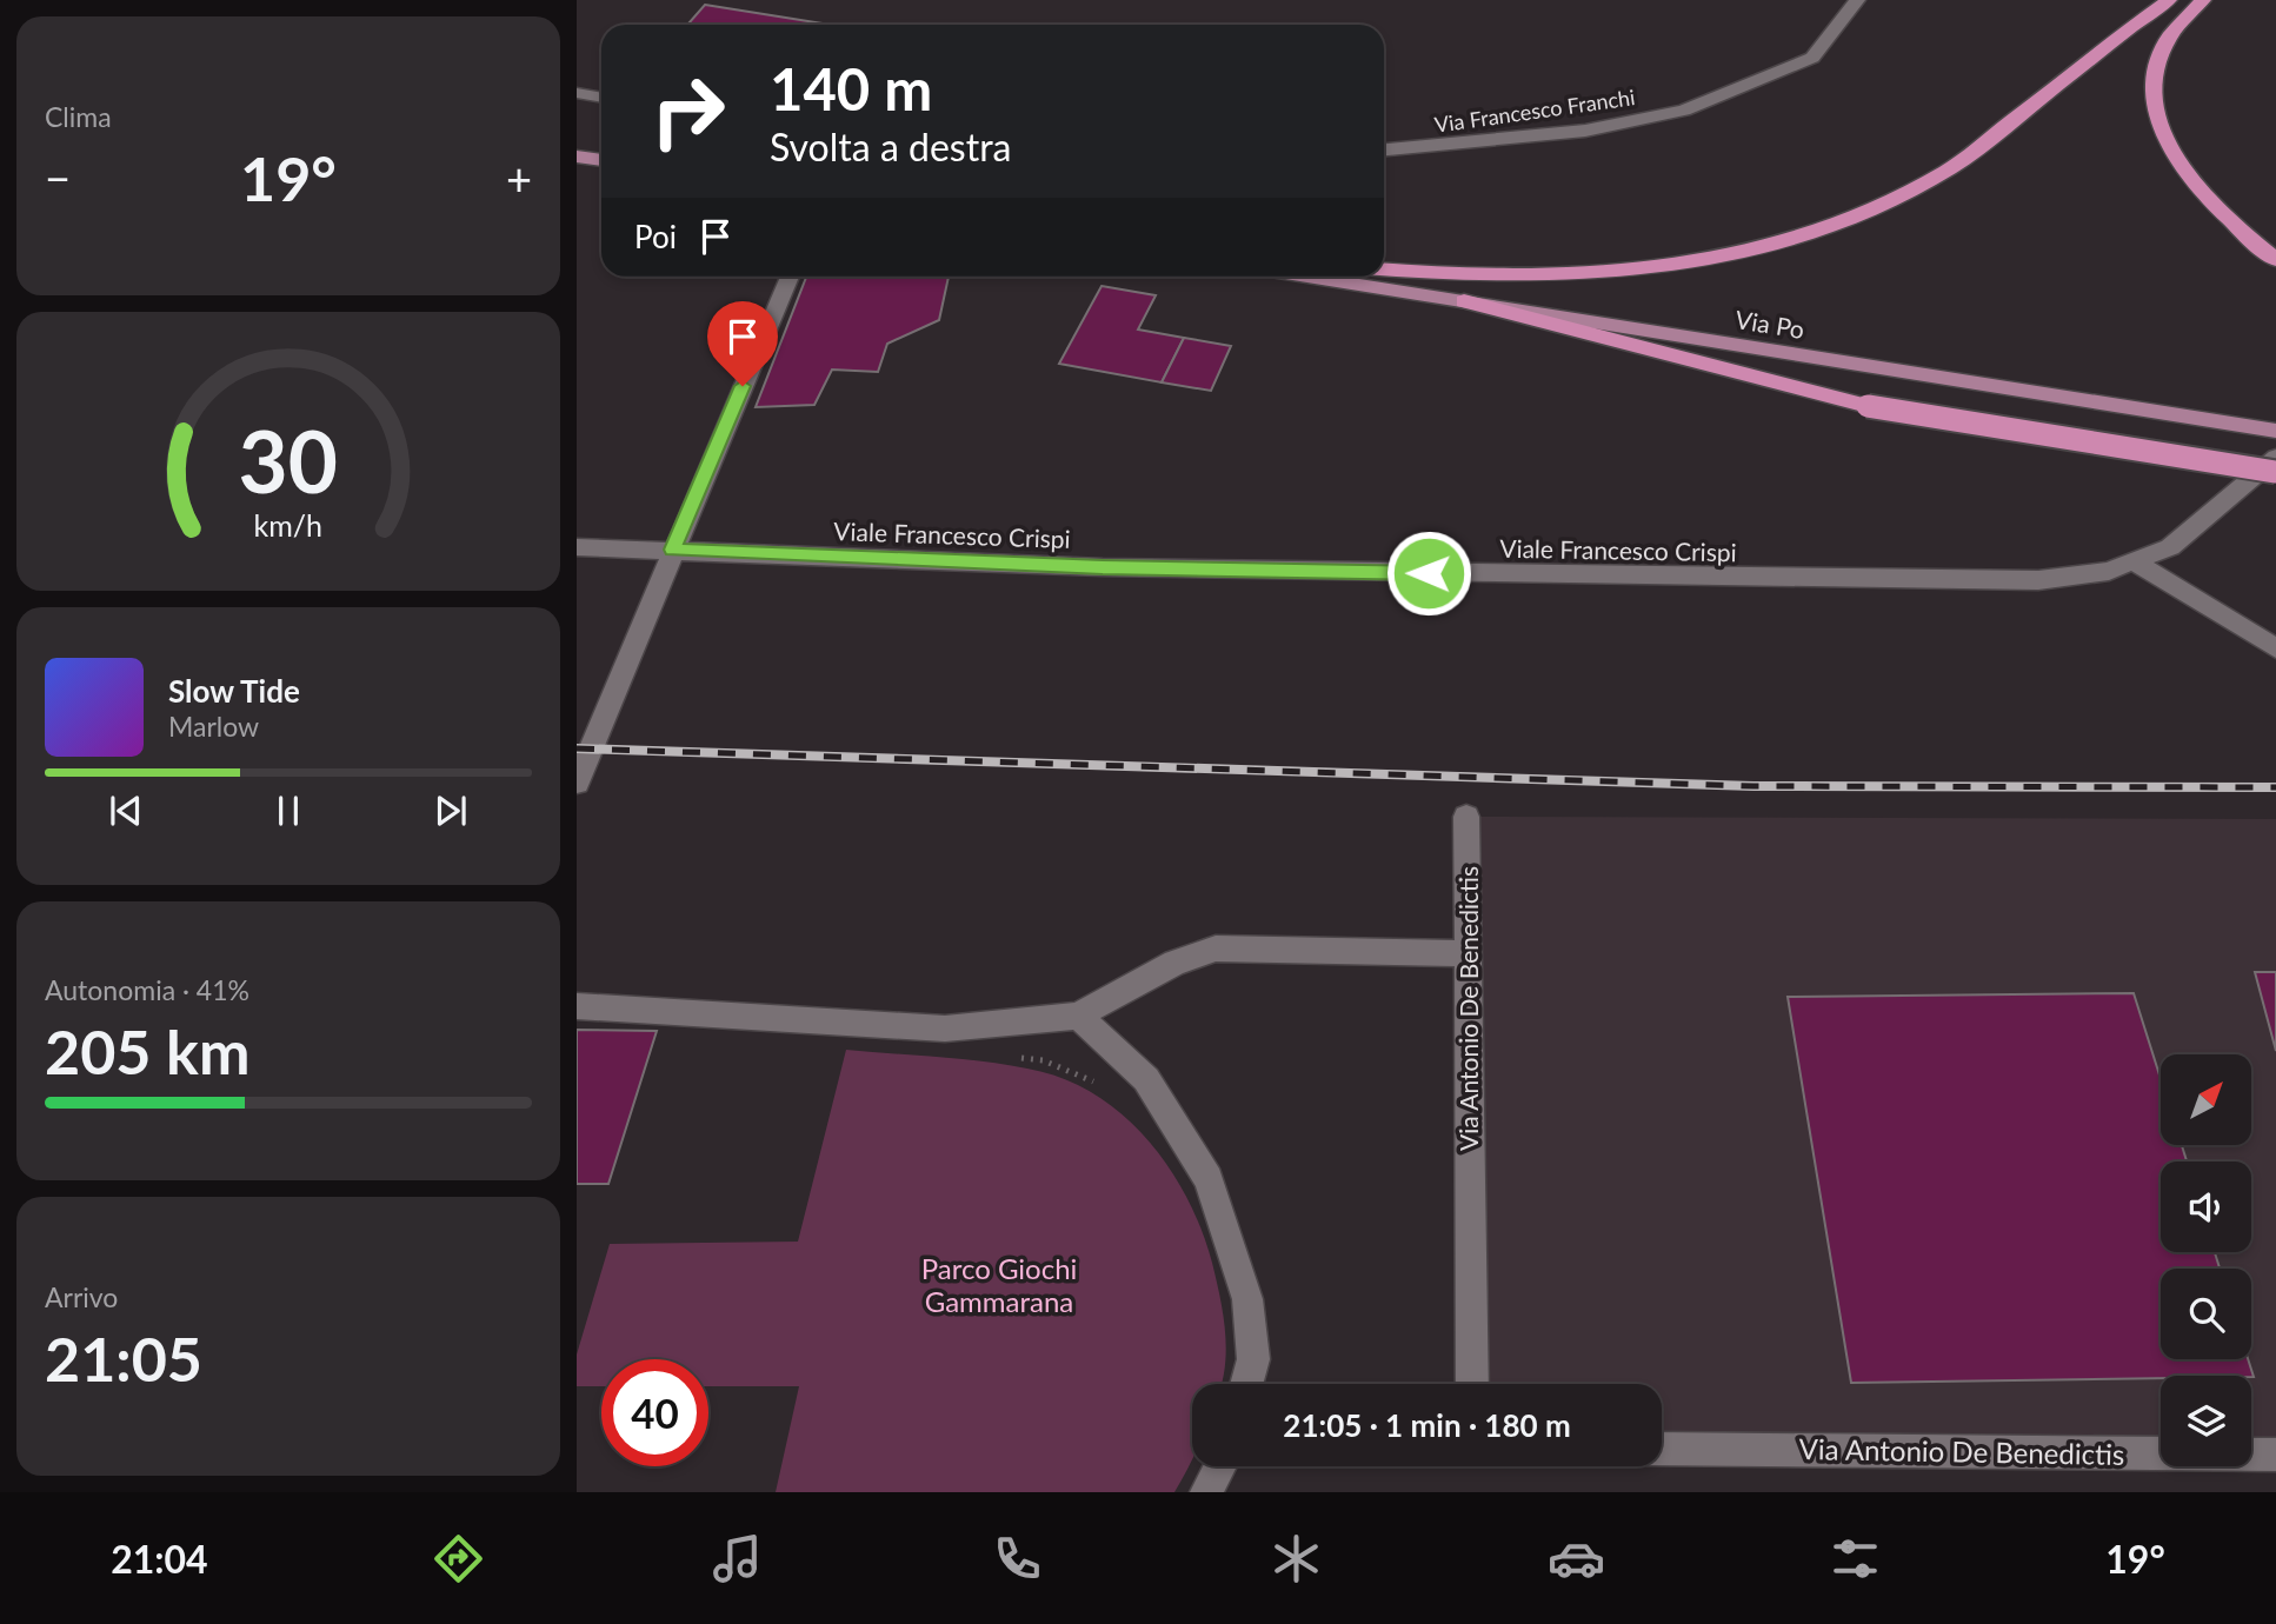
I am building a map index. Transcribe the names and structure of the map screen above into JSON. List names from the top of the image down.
{
  "streets": {
    "main road": ["Via Po"],
    "street": ["Via Francesco Franchi", "Viale Francesco Crispi", "Via Antonio De Benedictis"]
  },
  "parks": ["Parco Giochi Gammarana"],
  "north": "top right",
  "page": {
    "tile": [
      "Clima",
      ["Autonomia · 41%", "205 km"],
      ["Arrivo", "21:05"]
    ],
    "turn": ["140 m", "Svolta a destra"],
    "heat": ["−", "19°", "+"],
    "then": "Poi",
    "song": ["Slow Tide", "Marlow"],
    "limit": "40",
    "trip": "21:05 · 1 min · 180 m",
    "tabs": ["21:04", "19°"],
    "gauge": ["30", "km/h"]
  }
}
